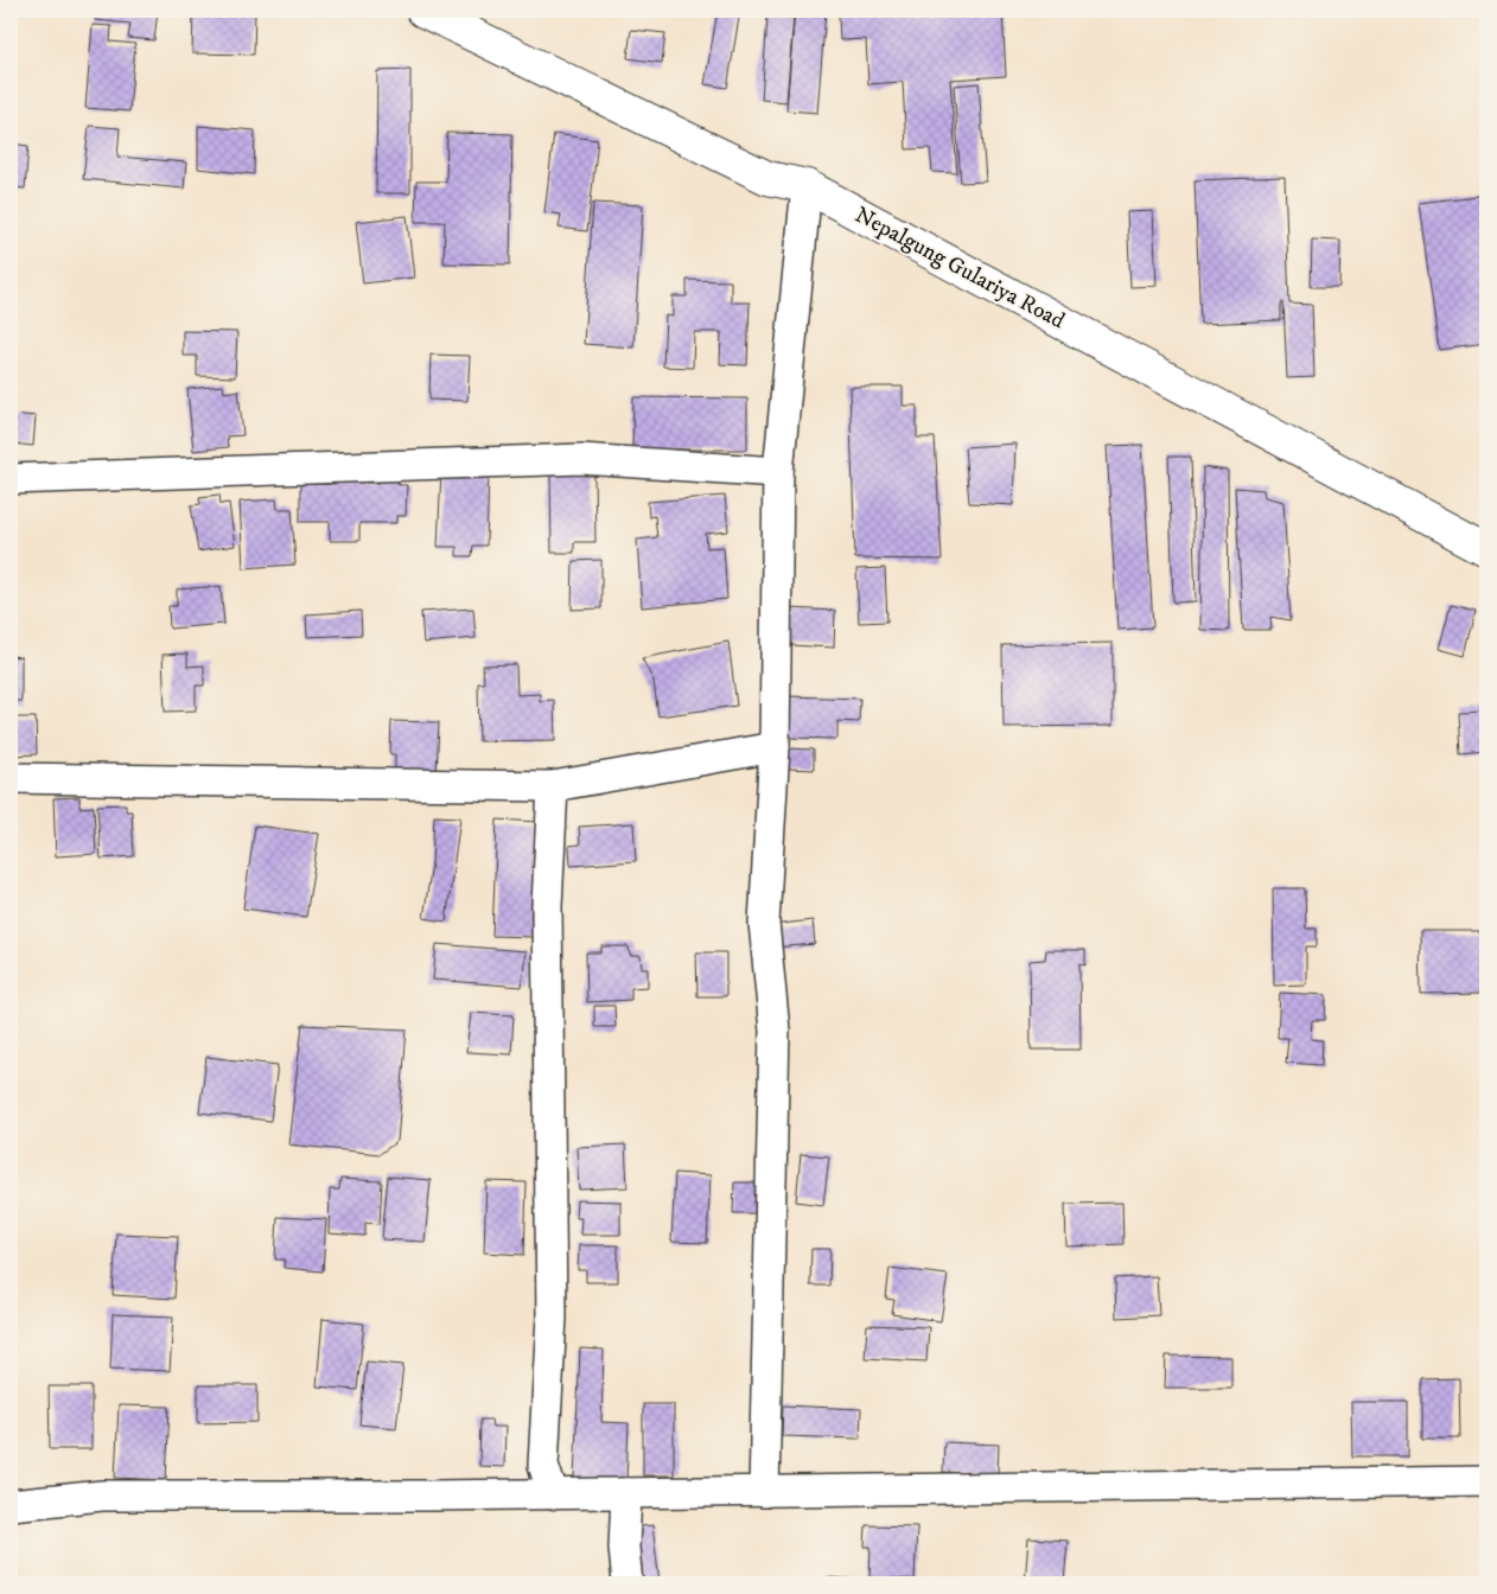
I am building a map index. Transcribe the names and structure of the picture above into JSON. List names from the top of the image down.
{
  "streets": {
    "main road": ["Nepalgung Gulariya Road"]
  }
}
